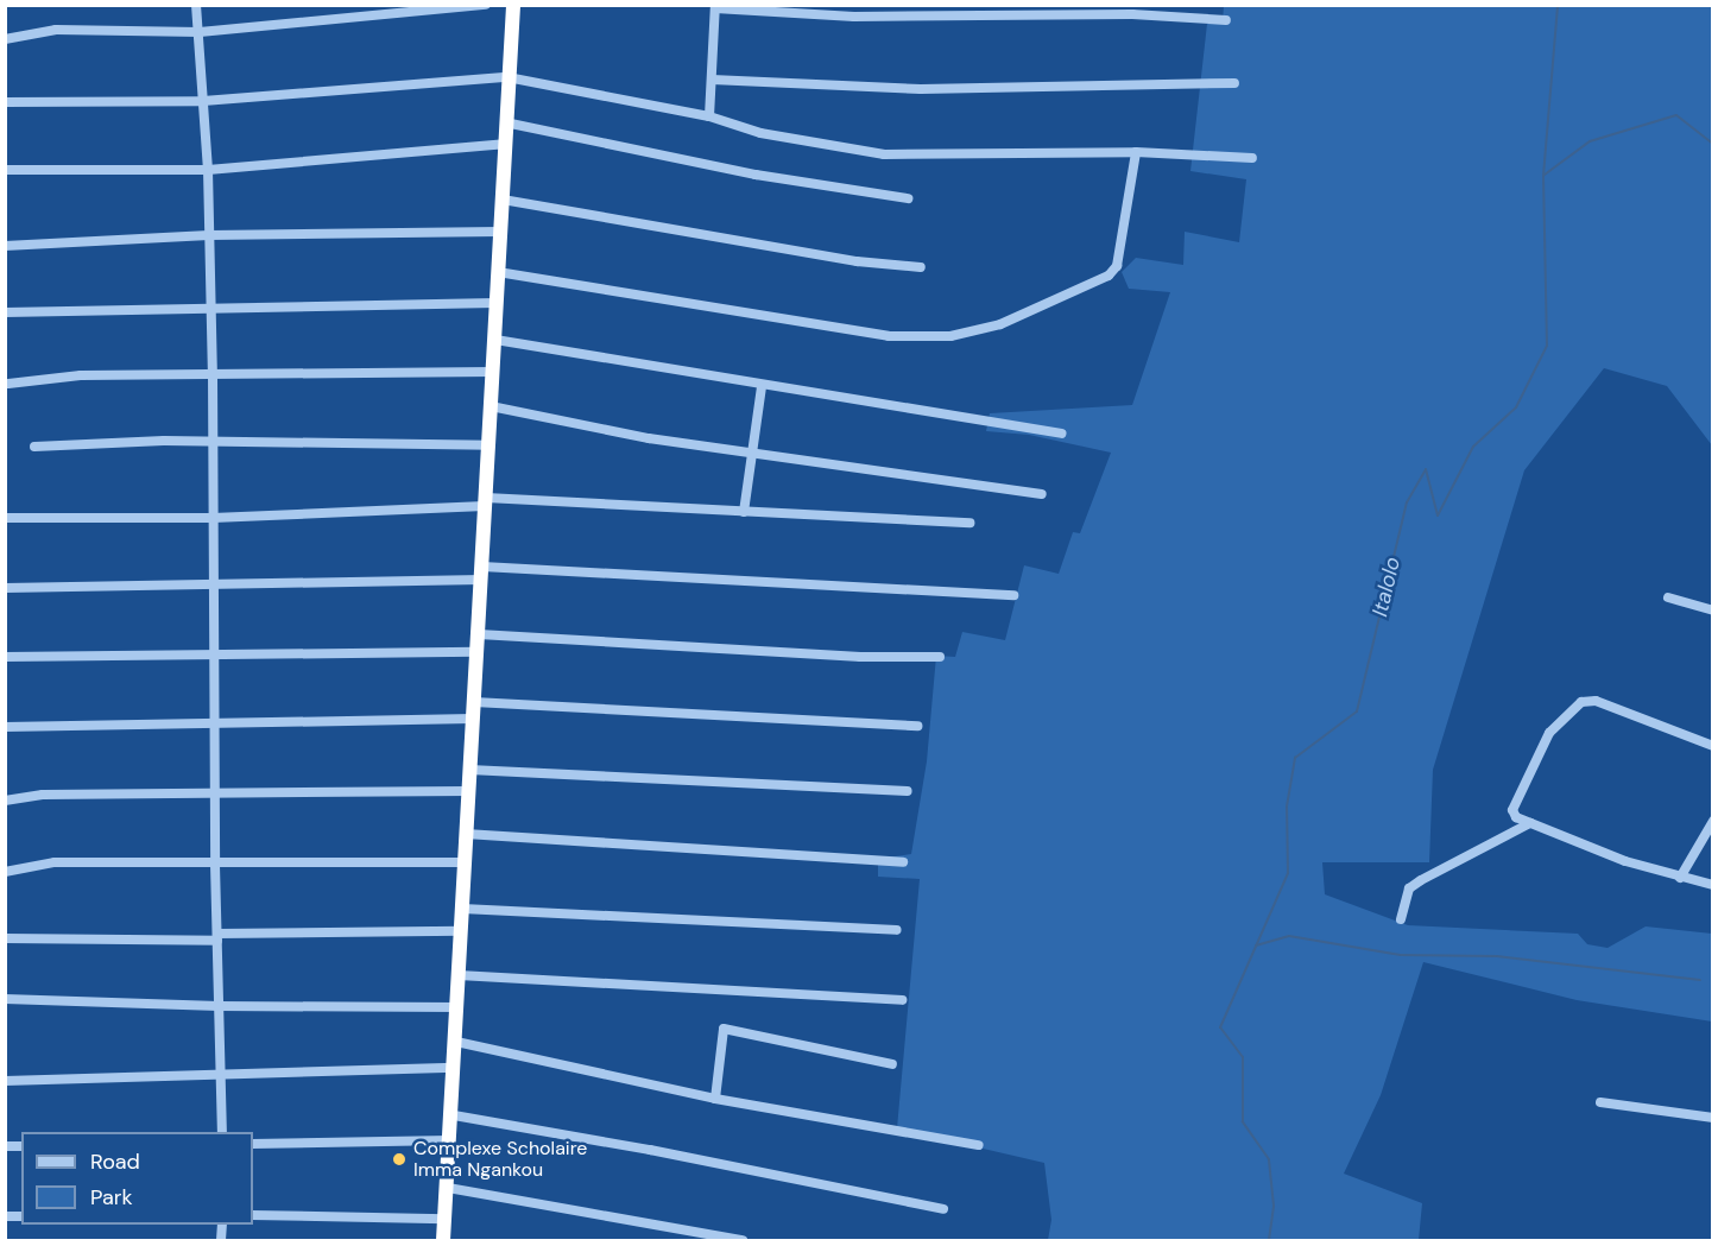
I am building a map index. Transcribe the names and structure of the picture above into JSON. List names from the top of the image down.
{
  "water": ["Italolo"],
  "places": ["Complexe Scholaire Imma Ngankou"],
  "legend": ["Road", "Park"]
}
